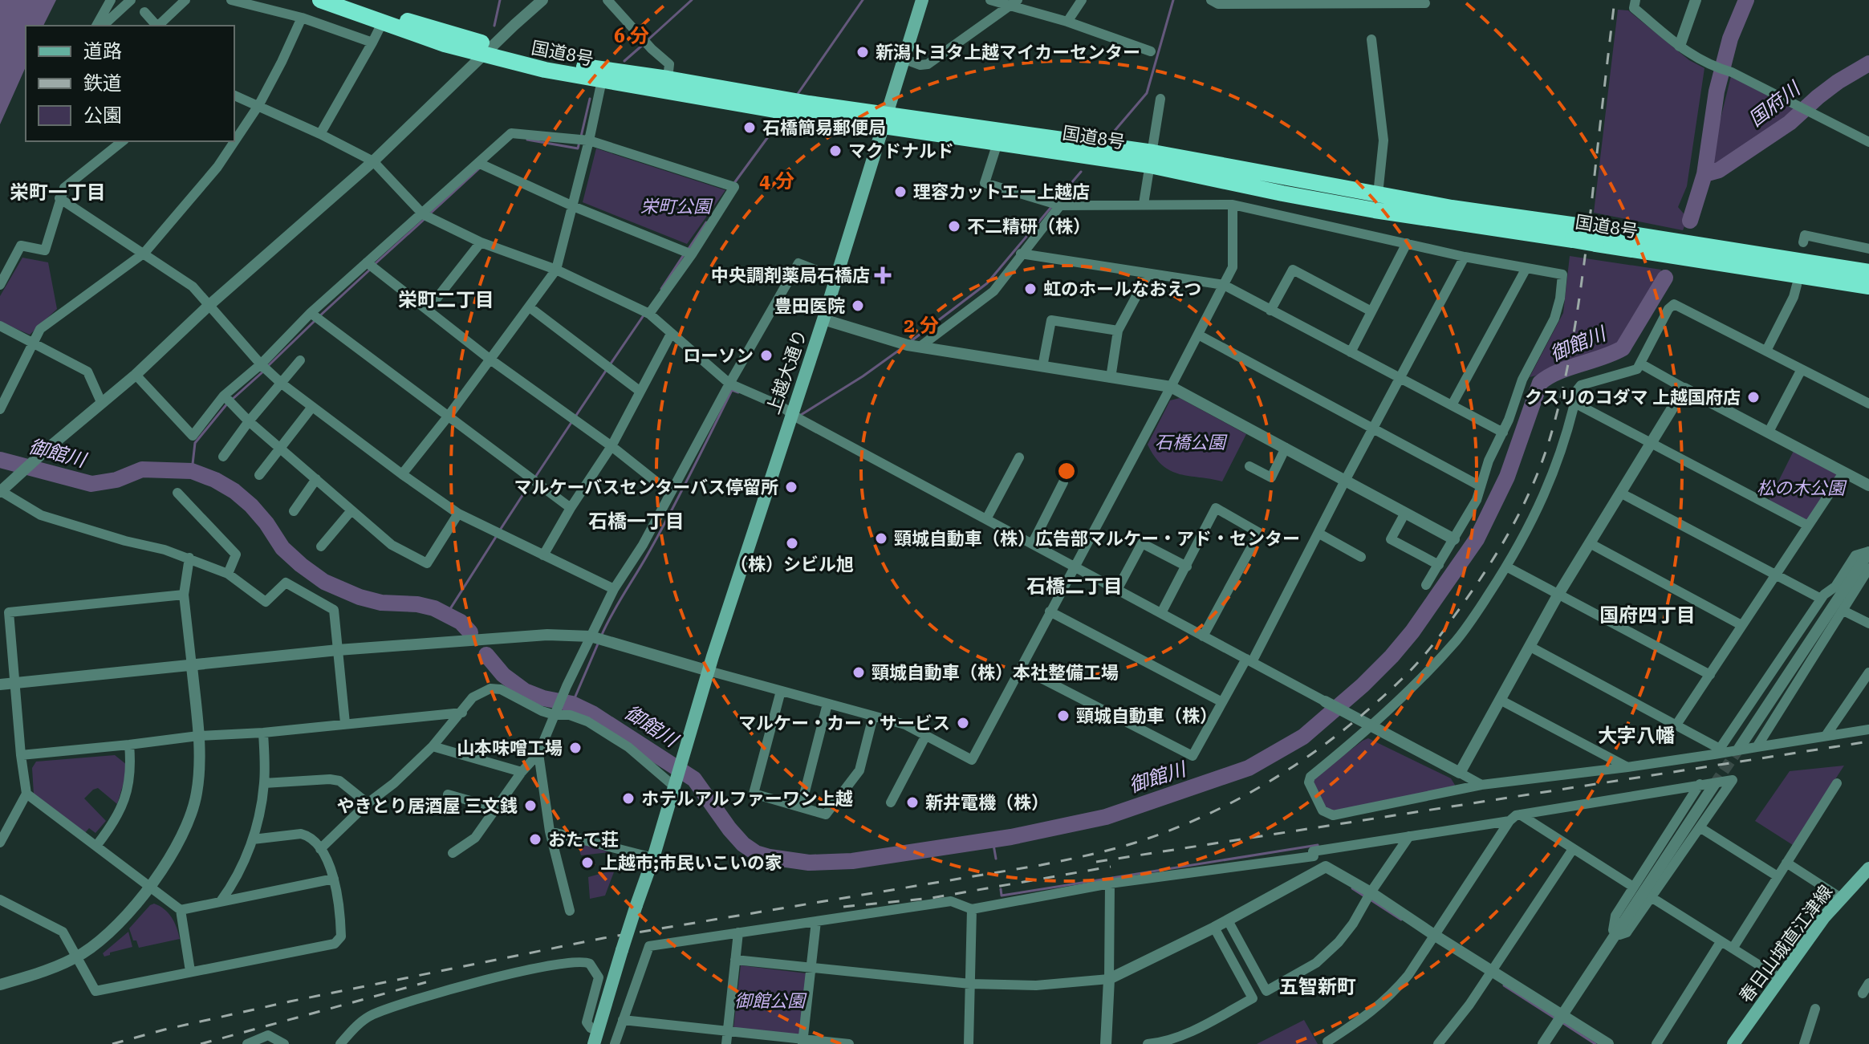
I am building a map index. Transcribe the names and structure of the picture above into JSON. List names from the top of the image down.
{
  "streets": {
    "highway": ["国道8号"],
    "main road": ["上越大通り", "春日山城直江津線"]
  },
  "crossings": [
    ["国道8号", "上越大通り"]
  ],
  "districts": [
    "栄町一丁目",
    "栄町二丁目",
    "石橋一丁目",
    "石橋二丁目",
    "国府四丁目",
    "大字八幡",
    "五智新町"
  ],
  "water": ["国府川", "御館川"],
  "parks": [
    "栄町公園",
    "石橋公園",
    "松の木公園",
    "御館公園"
  ],
  "places": {
    "other": [
      "新潟トヨタ上越マイカーセンター",
      "石橋簡易郵便局",
      "マクドナルド",
      "理容カットエー上越店",
      "不二精研（株）",
      "虹のホールなおえつ",
      "豊田医院",
      "ローソン",
      "クスリのコダマ 上越国府店",
      "マルケーバスセンターバス停留所",
      "頸城自動車（株）広告部マルケー・アド・センター",
      "（株）シビル旭",
      "頸城自動車（株）本社整備工場",
      "頸城自動車（株）",
      "マルケー・カー・サービス",
      "山本味噌工場",
      "ホテルアルファーワン上越",
      "新井電機（株）",
      "やきとり居酒屋 三文銭",
      "おたて荘",
      "上越市;市民いこいの家"
    ],
    "health": ["中央調剤薬局石橋店"]
  },
  "legend": ["道路", "鉄道", "公園"],
  "rings": ["6 分", "4 分", "2 分"]
}
